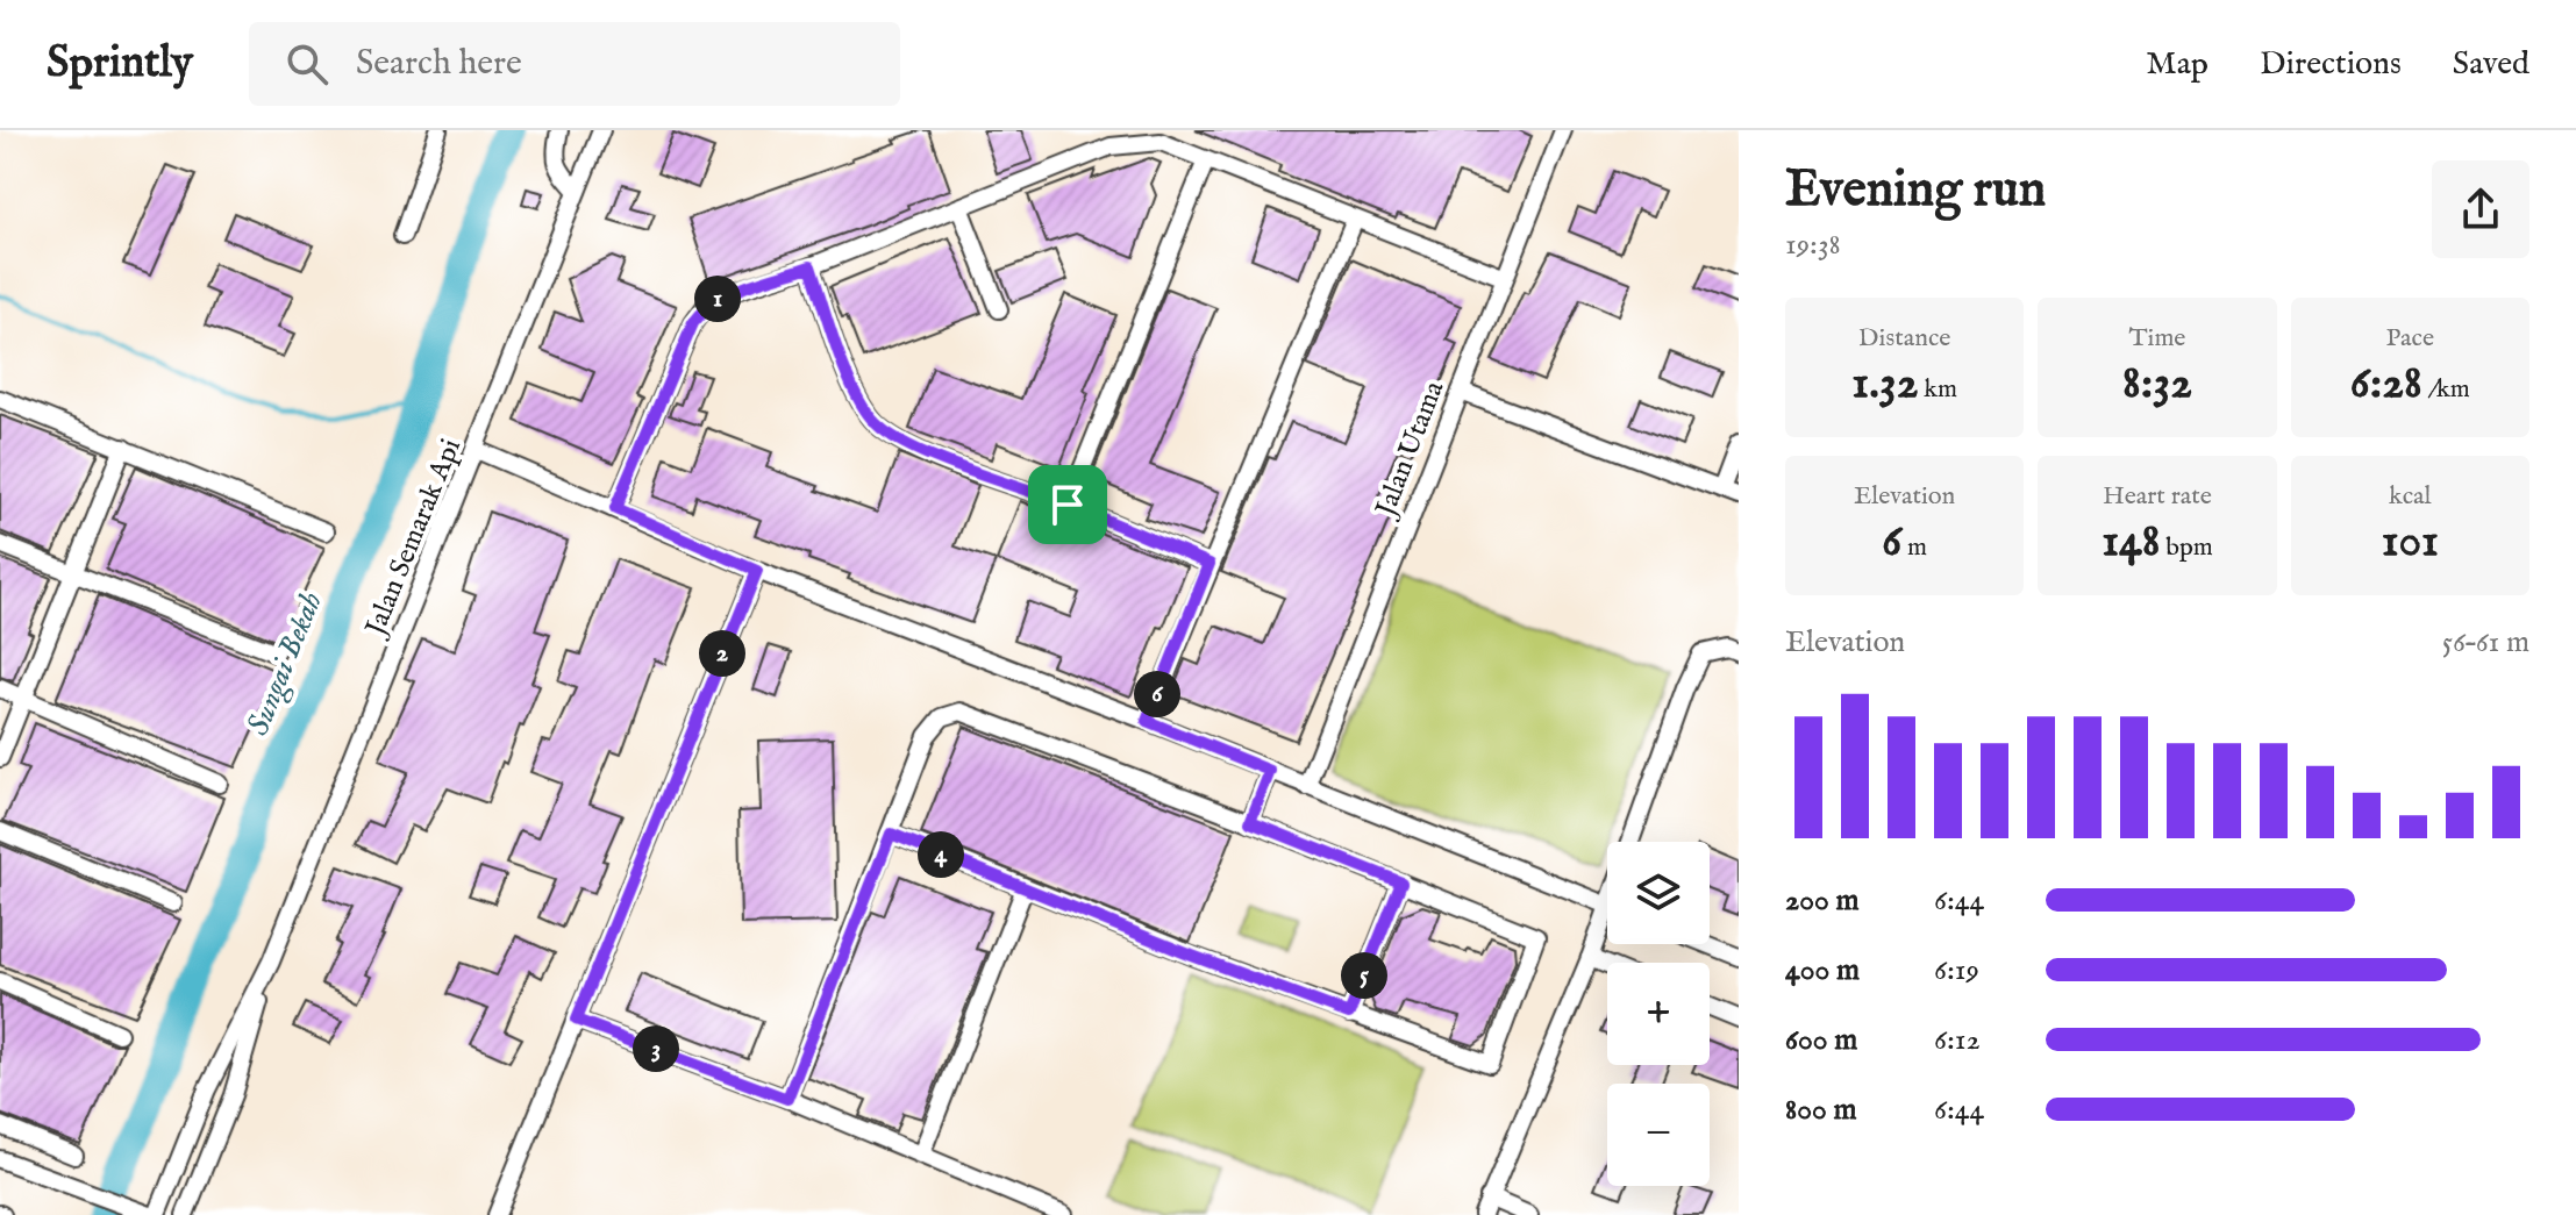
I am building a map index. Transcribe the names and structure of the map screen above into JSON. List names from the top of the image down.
{
  "streets": {
    "street": ["Jalan Utama", "Jalan Semarak Api"]
  },
  "water": ["Sungai Bekah"],
  "page": {
    "header": "Sprintly",
    "search": "Search here",
    "nav": ["Map", "Directions", "Saved"],
    "heading": ["Evening run", "19:38"],
    "pins": [
      "1",
      "2",
      "6",
      "4",
      "5",
      "3"
    ],
    "stats": [
      ["Distance", "1.32 km"],
      ["Time", "8:32"],
      ["Pace", "6:28 /km"],
      ["Elevation", "6 m"],
      ["Heart rate", "148 bpm"],
      ["kcal", "101"]
    ],
    "chart": ["Elevation", "56–61 m"],
    "map_buttons": ["+", "−"],
    "list": [
      {
        "name": "200 m",
        "note": "6:44"
      },
      {
        "name": "400 m",
        "note": "6:19"
      },
      {
        "name": "600 m",
        "note": "6:12"
      },
      {
        "name": "800 m",
        "note": "6:44"
      }
    ]
  }
}
